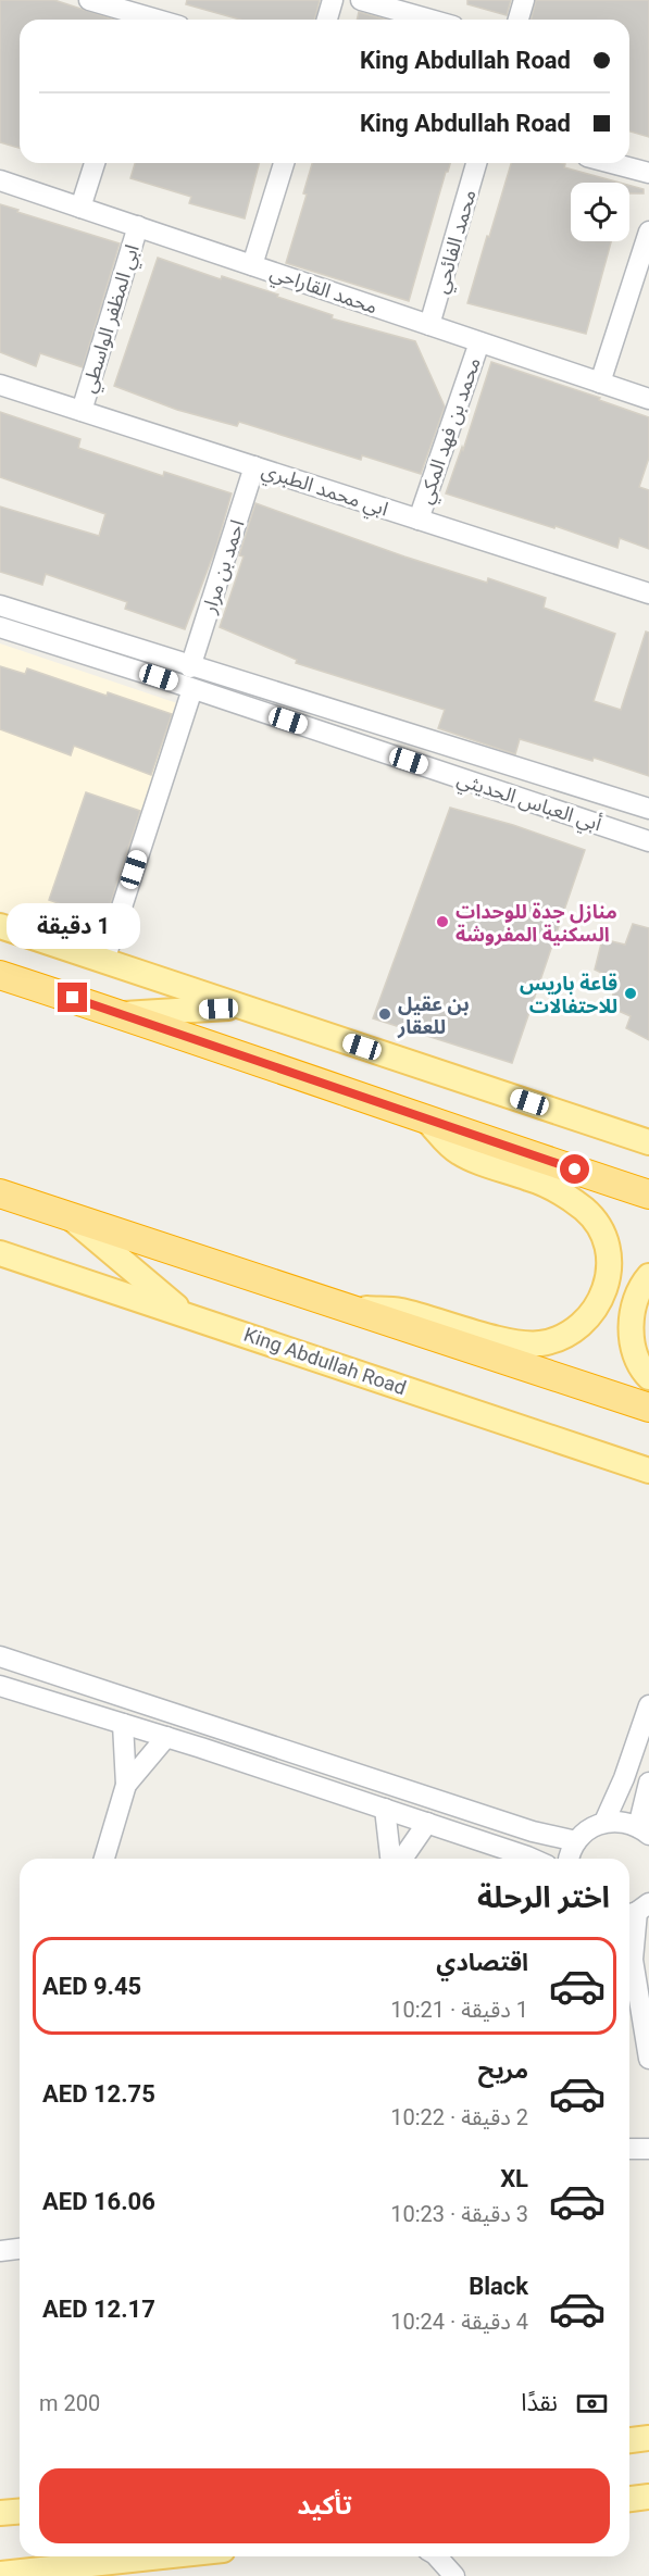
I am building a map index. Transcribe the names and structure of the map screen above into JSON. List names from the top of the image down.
{
  "streets": {
    "main road": ["King Abdullah Road"],
    "street": [
      "محمد الفائحي",
      "محمد القاراحي",
      "ابي المظفر الواسطي",
      "محمد بن فهد المكي",
      "ابي محمد الطبري",
      "احمد بن مرار",
      "أبي العباس الحديثي"
    ]
  },
  "crossings": [
    ["محمد الفائحي", "محمد القاراحي"],
    ["محمد القاراحي", "ابي المظفر الواسطي"],
    ["محمد القاراحي", "محمد بن فهد المكي"],
    ["ابي المظفر الواسطي", "ابي محمد الطبري"],
    ["محمد بن فهد المكي", "ابي محمد الطبري"],
    ["ابي محمد الطبري", "احمد بن مرار"],
    ["احمد بن مرار", "أبي العباس الحديثي"]
  ],
  "places": ["منازل جدة للوحدات السكنية المفروشة", "قاعة باريس للاحتفالات", "بن عقيل للعقار"],
  "page": {
    "banner": ["King Abdullah Road", "King Abdullah Road"],
    "bubble": "1 دقيقة",
    "heading": "اختر الرحلة",
    "list": [
      {
        "name": "اقتصادي",
        "note": "1 دقيقة · 10:21",
        "value": "AED 9.45"
      },
      {
        "name": "مريح",
        "note": "2 دقيقة · 10:22",
        "value": "AED 12.75"
      },
      {
        "name": "XL",
        "note": "3 دقيقة · 10:23",
        "value": "AED 16.06"
      },
      {
        "name": "Black",
        "note": "4 دقيقة · 10:24",
        "value": "AED 12.17"
      }
    ],
    "pay": ["نقدًا", "200 m"],
    "buttons": "تأكيد"
  }
}
